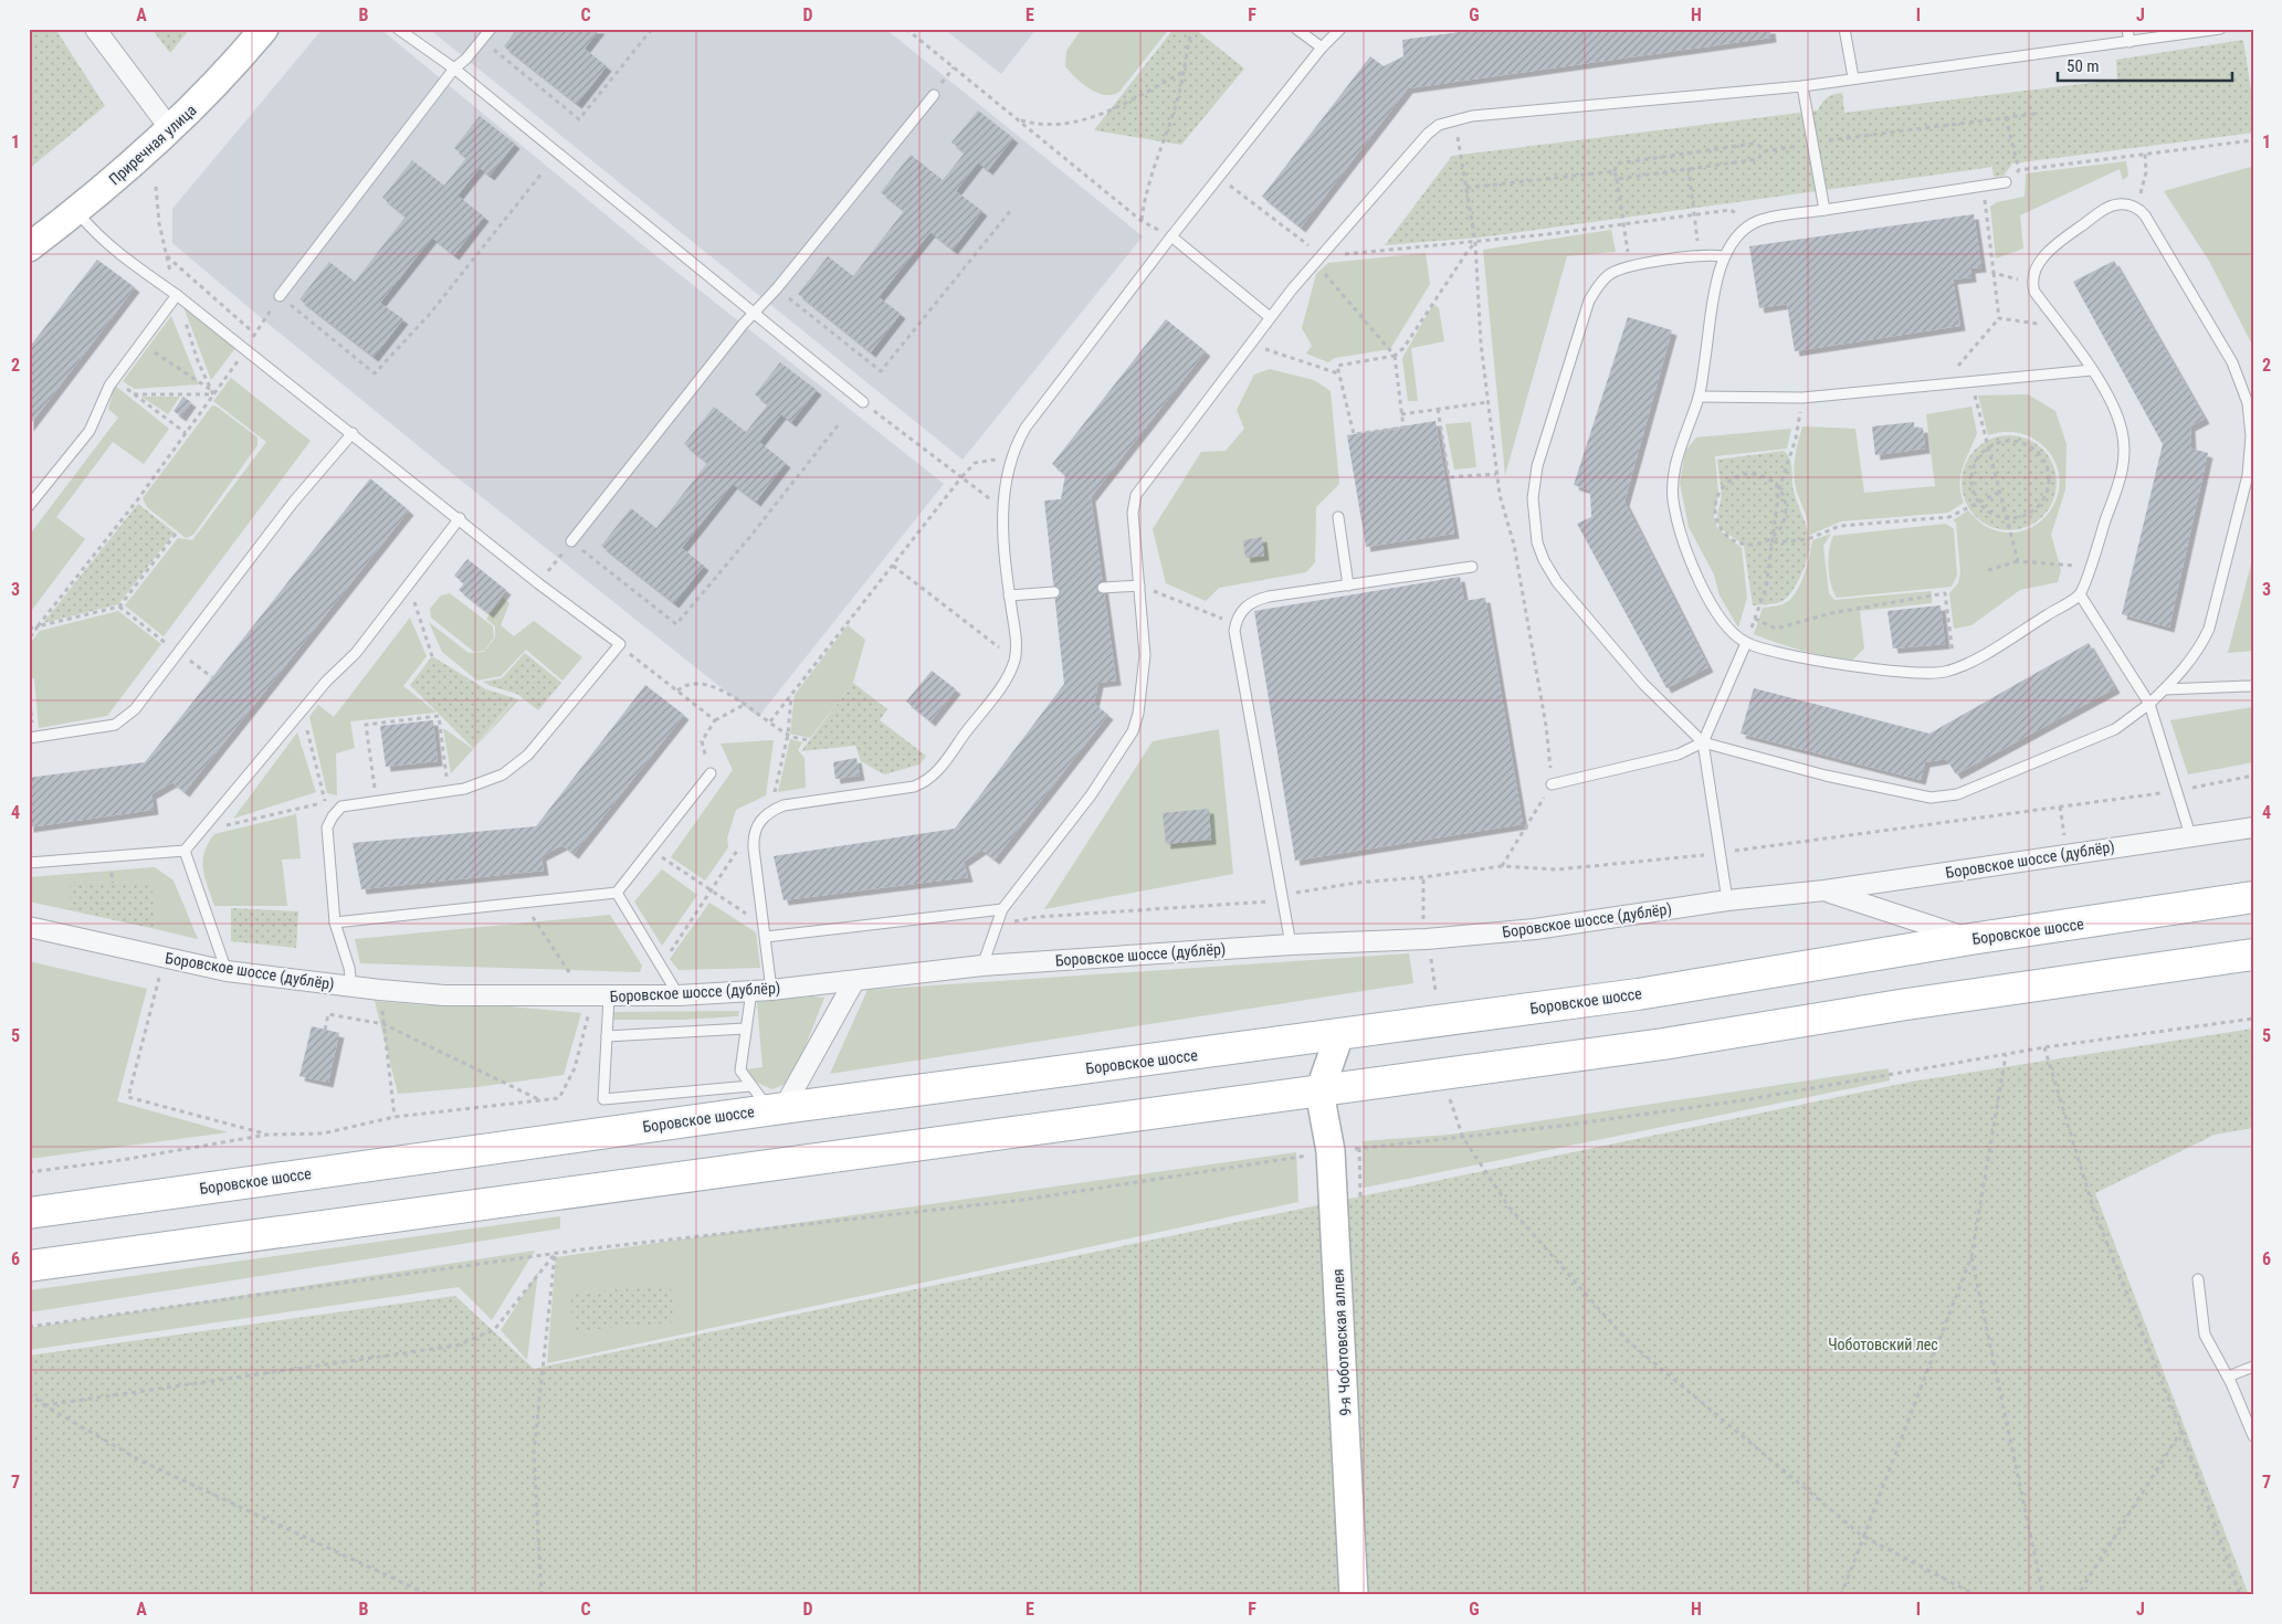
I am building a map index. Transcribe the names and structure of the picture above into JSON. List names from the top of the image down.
{
  "streets": {
    "main road": ["Боровское шоссе"],
    "street": ["Приречная улица", "Боровское шоссе (дублёр)", "9-я Чоботовская аллея"]
  },
  "parks": ["Чоботовский лес"],
  "scale_bar": "50 m",
  "grid": {
    "columns": [
      "A",
      "B",
      "C",
      "D",
      "E",
      "F",
      "G",
      "H",
      "I",
      "J"
    ],
    "rows": [
      "1",
      "2",
      "3",
      "4",
      "5",
      "6",
      "7"
    ]
  }
}
